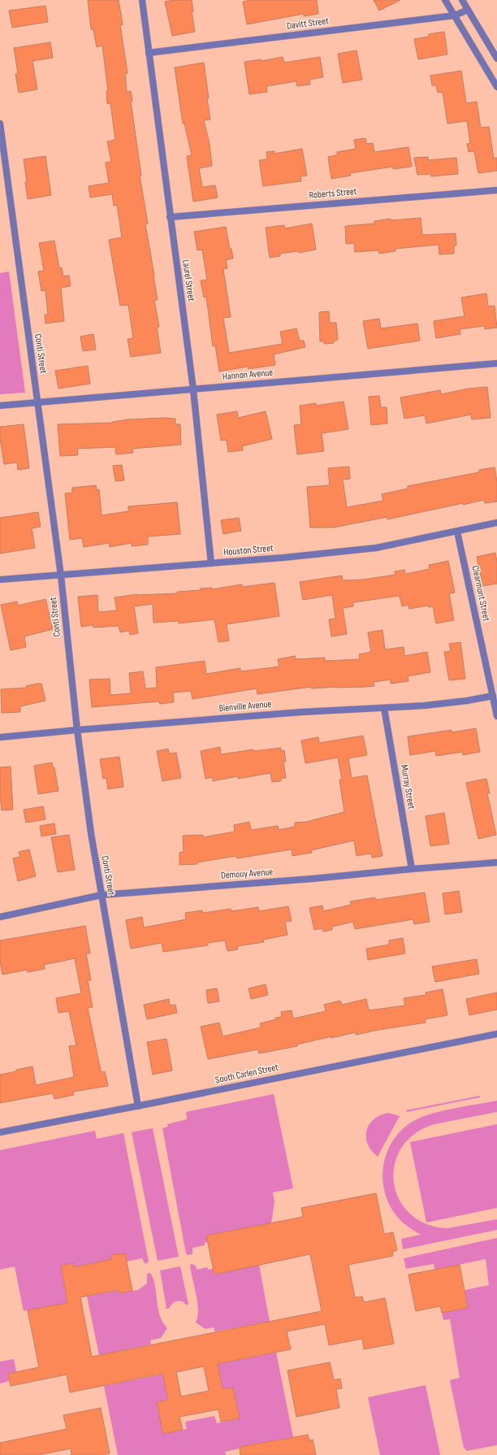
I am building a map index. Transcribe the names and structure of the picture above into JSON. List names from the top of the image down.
{
  "streets": {
    "street": [
      "Davitt Street",
      "Roberts Street",
      "Laurel Street",
      "Conti Street",
      "Hannon Avenue",
      "Houston Street",
      "Clearmont Street",
      "Bienville Avenue",
      "Murray Street",
      "Demouy Avenue",
      "South Carlen Street"
    ]
  },
  "crossings": [
    ["Davitt Street", "Laurel Street"],
    ["Roberts Street", "Laurel Street"],
    ["Laurel Street", "Hannon Avenue"],
    ["Laurel Street", "Houston Street"],
    ["Conti Street", "Hannon Avenue"],
    ["Conti Street", "Houston Street"],
    ["Conti Street", "Bienville Avenue"],
    ["Conti Street", "Demouy Avenue"],
    ["Conti Street", "South Carlen Street"],
    ["Houston Street", "Clearmont Street"],
    ["Clearmont Street", "Bienville Avenue"],
    ["Bienville Avenue", "Murray Street"],
    ["Murray Street", "Demouy Avenue"]
  ]
}
